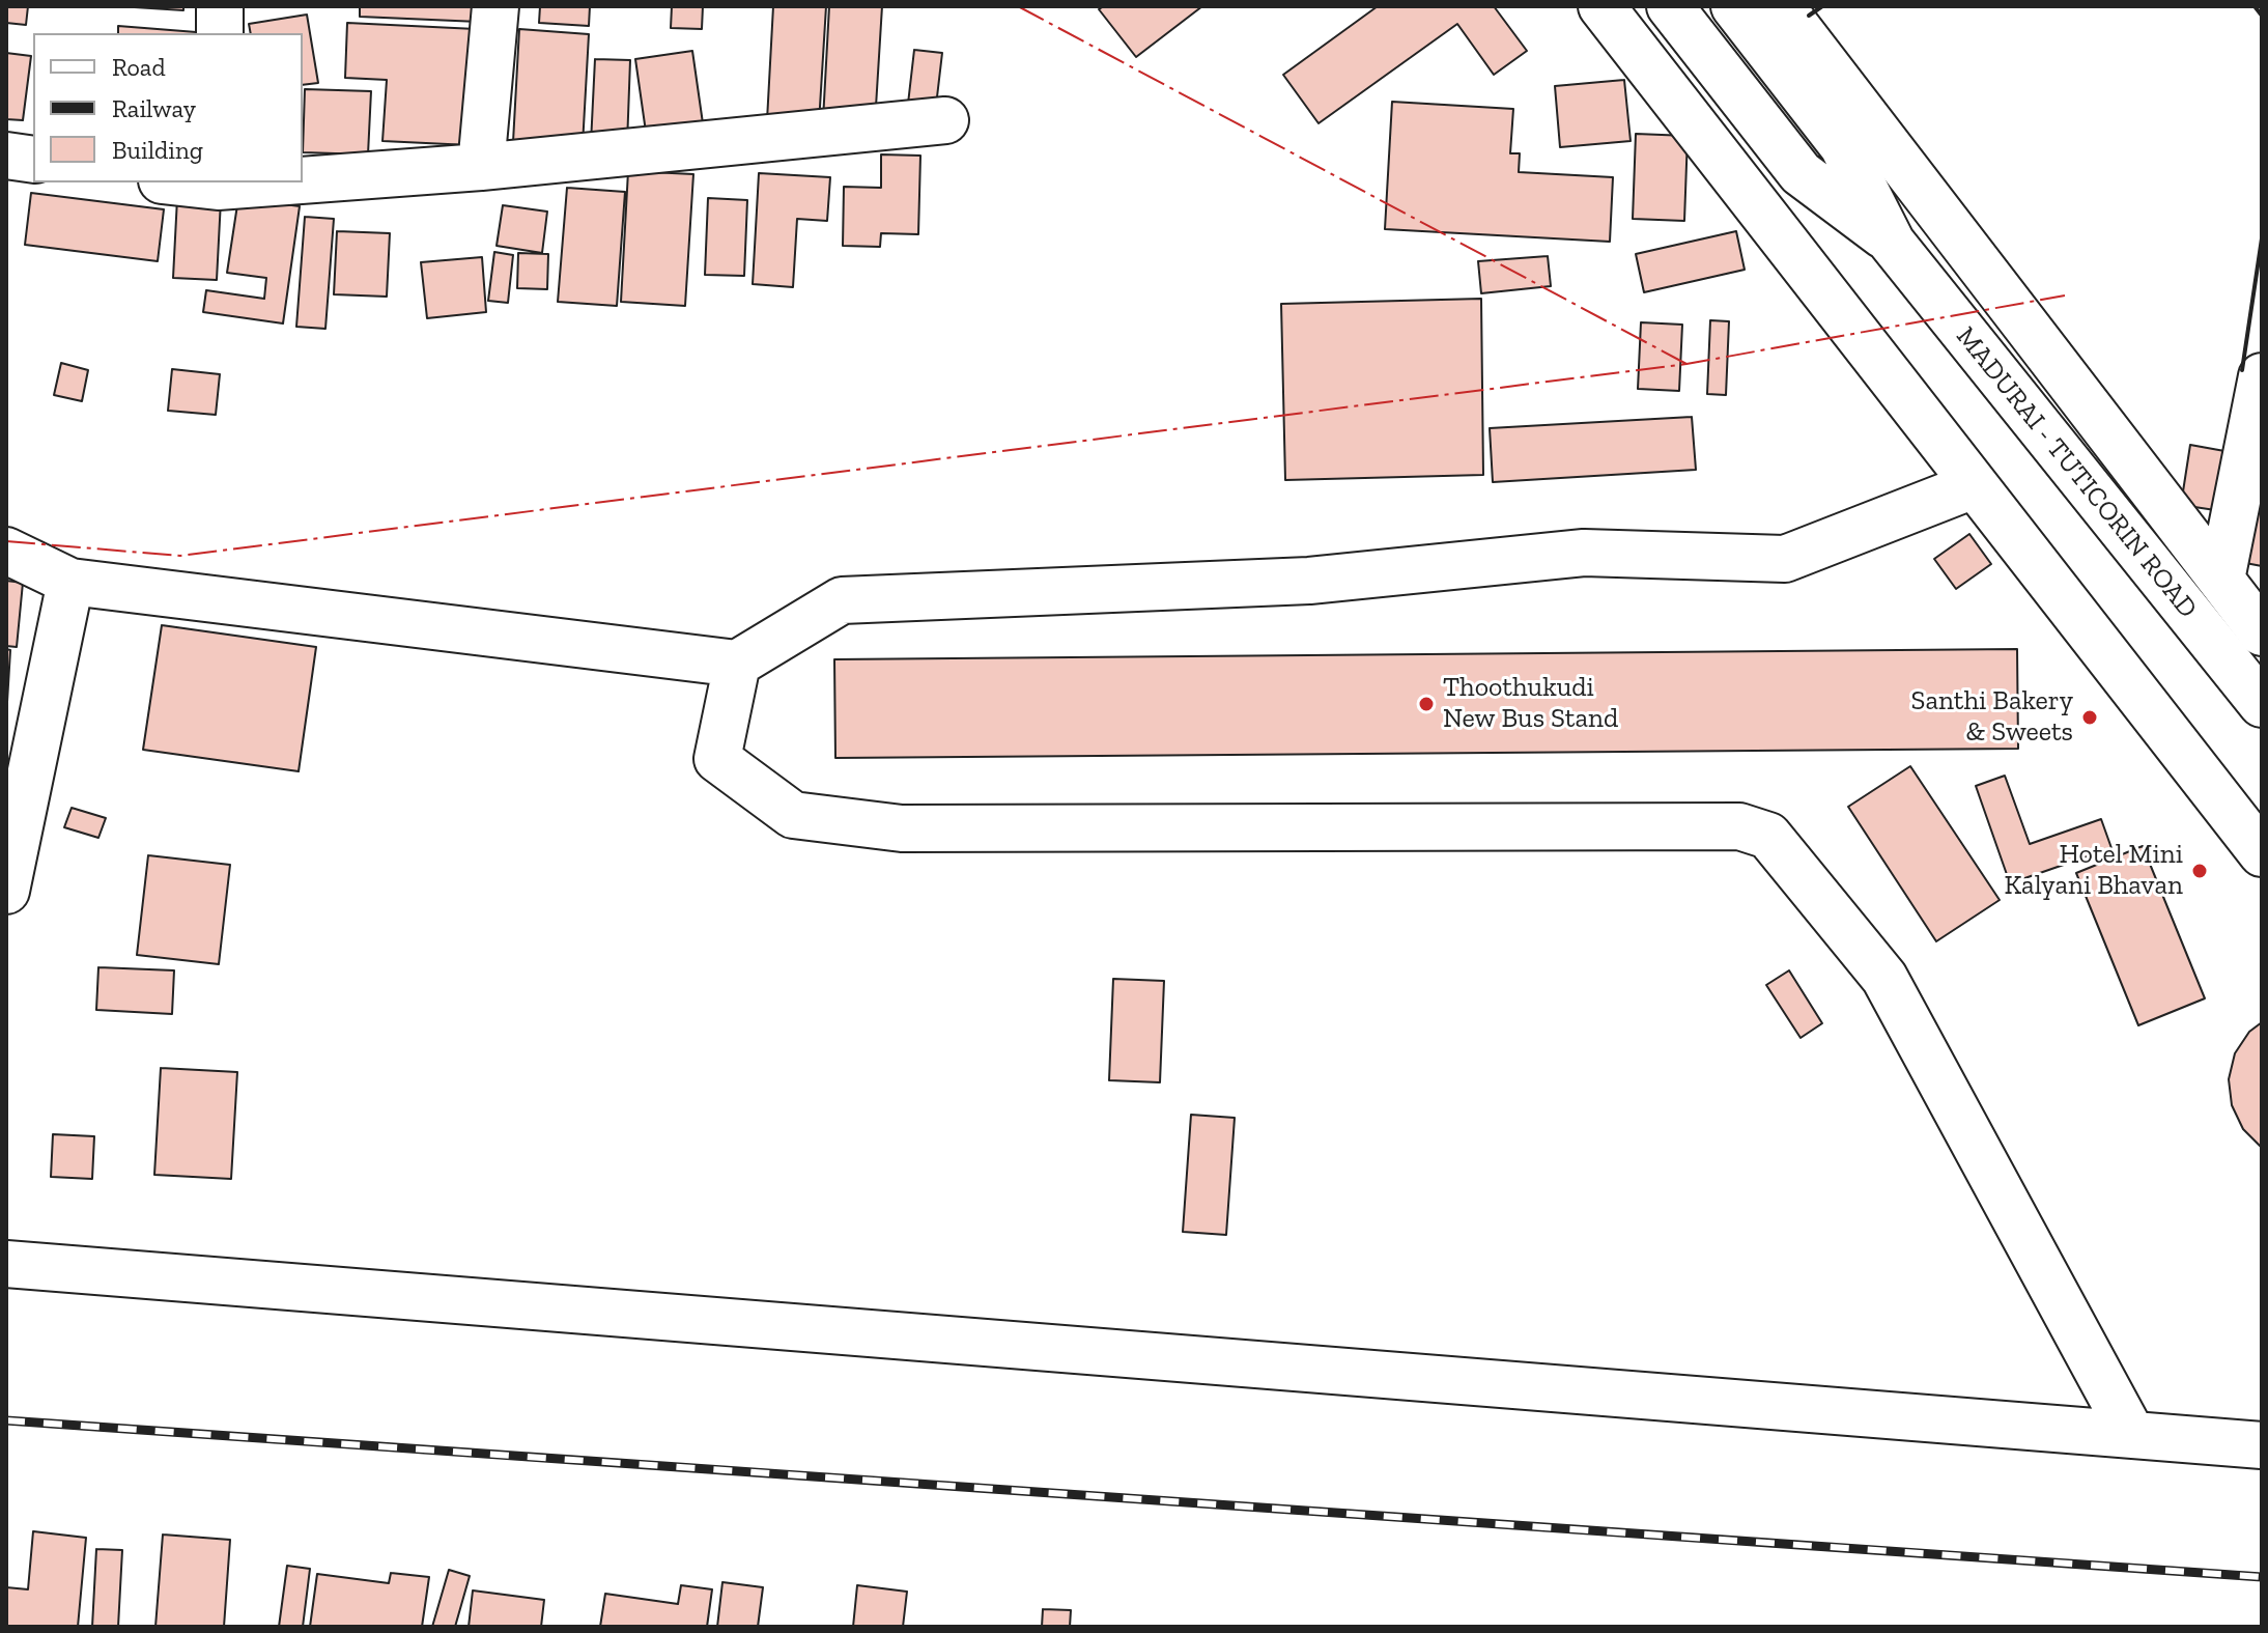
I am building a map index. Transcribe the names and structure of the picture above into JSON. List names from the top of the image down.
{
  "streets": {
    "street": ["MADURAI - TUTICORIN ROAD"]
  },
  "places": ["Thoothukudi New Bus Stand", "Santhi Bakery & Sweets", "Hotel Mini Kalyani Bhavan"],
  "legend": ["Road", "Railway", "Building"]
}
